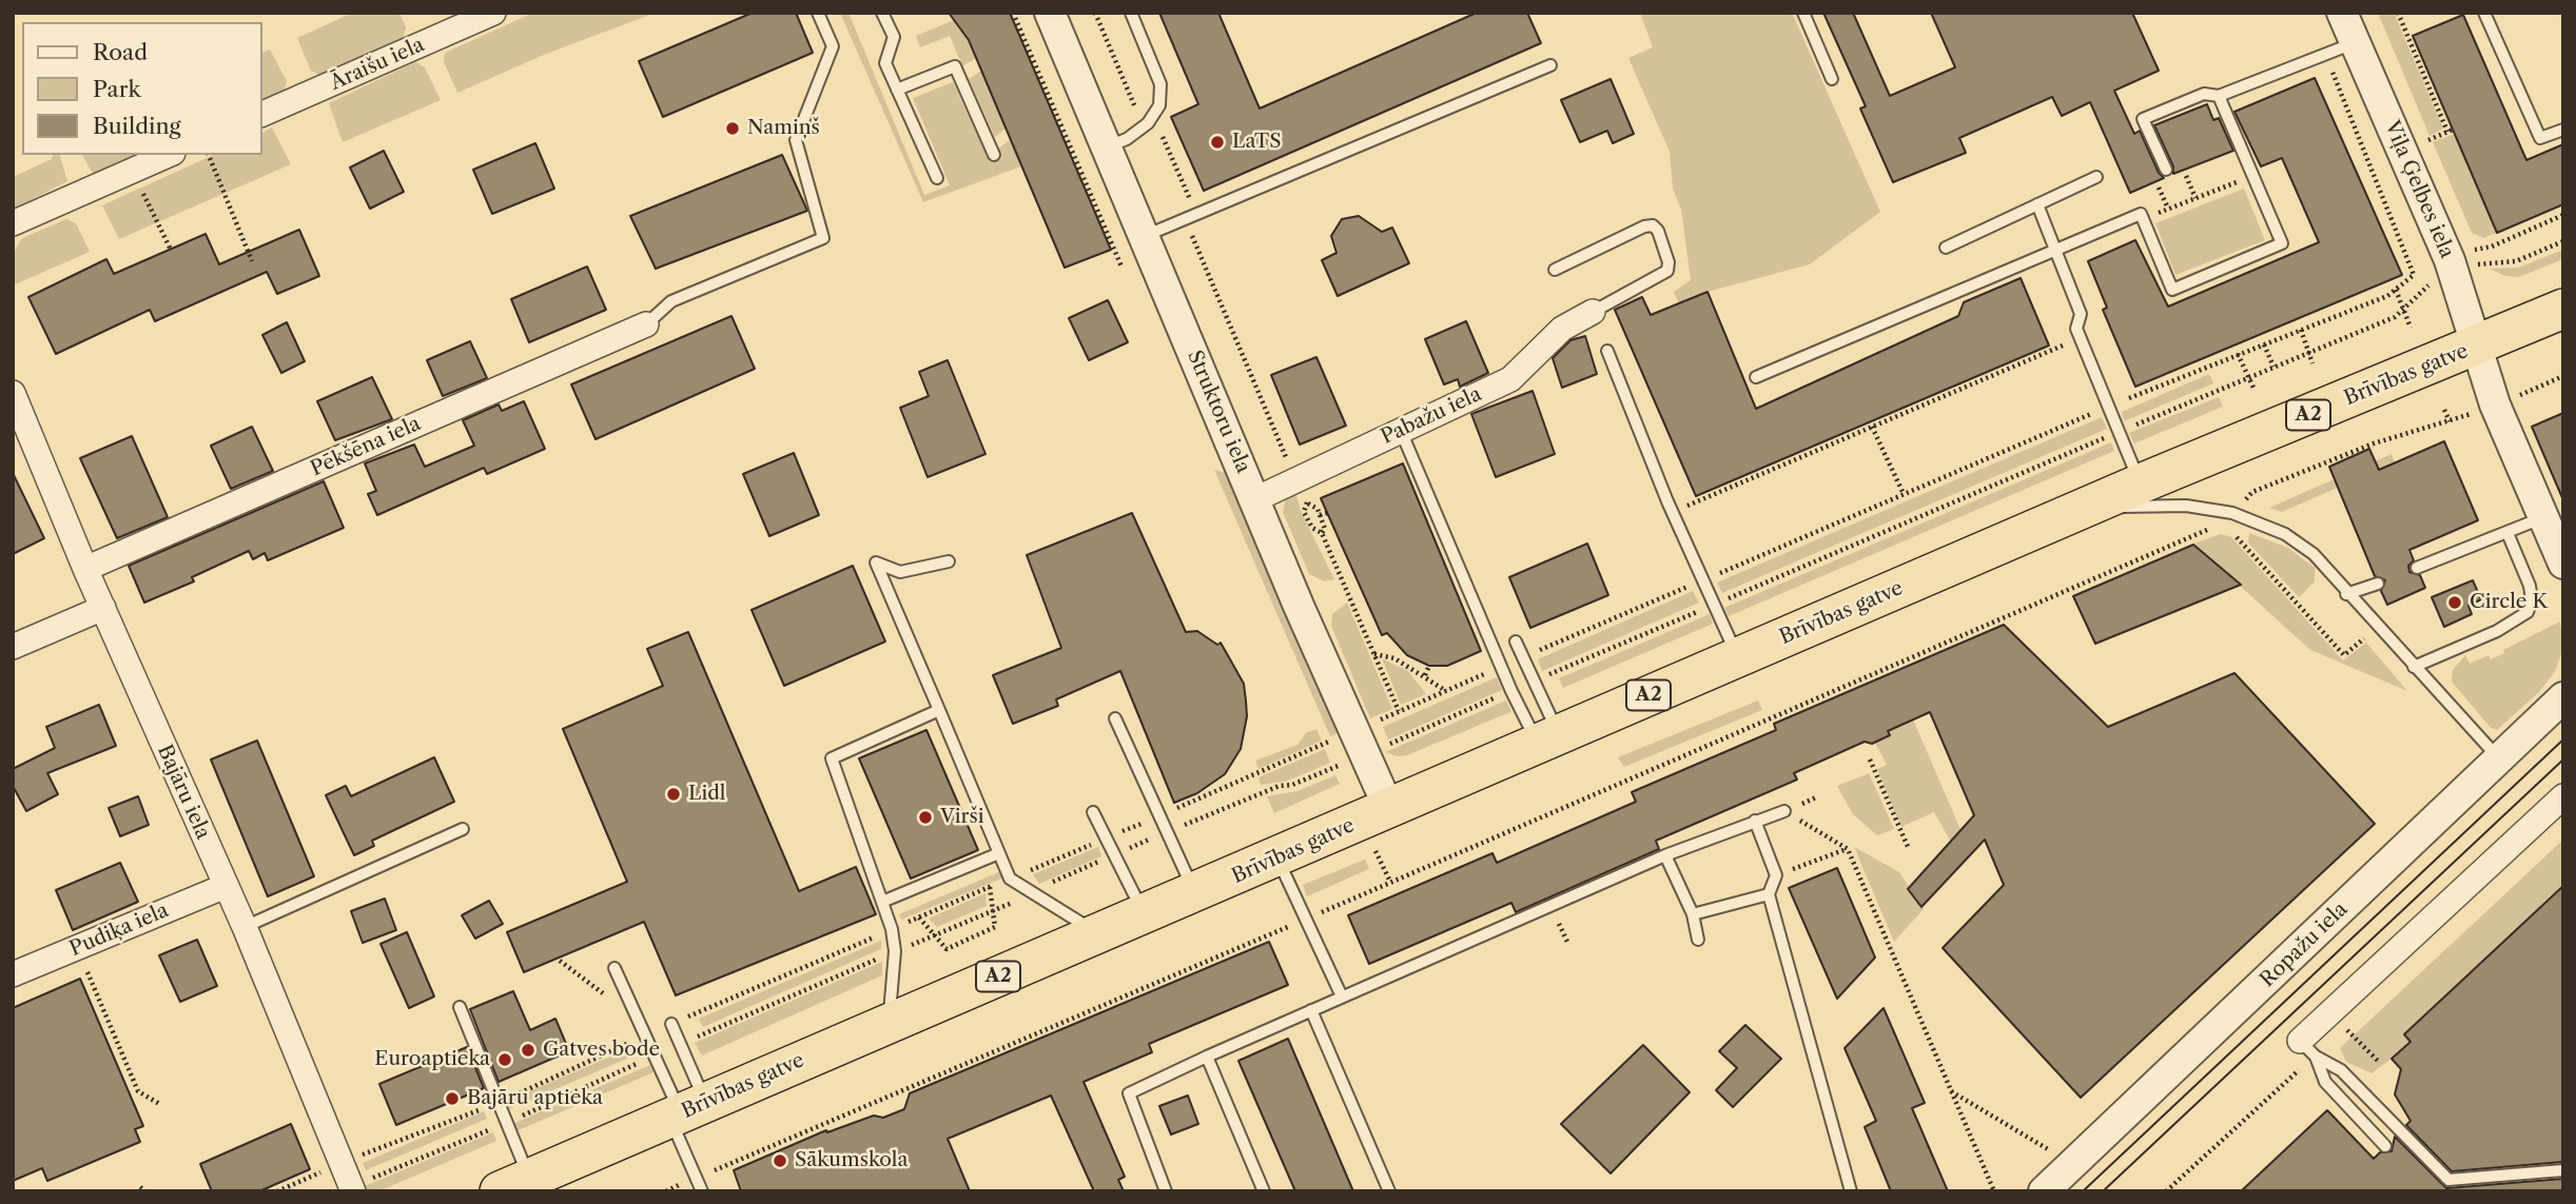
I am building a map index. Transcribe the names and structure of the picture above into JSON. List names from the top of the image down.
{
  "streets": {
    "highway": ["Brīvības gatve", "A2"],
    "street": [
      "Āraišu iela",
      "Viļa Ģelbes iela",
      "Struktoru iela",
      "Pabažu iela",
      "Pēkšēna iela",
      "Bajāru iela",
      "Pudiķa iela",
      "Ropažu iela"
    ]
  },
  "crossings": [
    ["Viļa Ģelbes iela", "Brīvības gatve"],
    ["Brīvības gatve", "Struktoru iela"],
    ["Brīvības gatve", "Ropažu iela"],
    ["Struktoru iela", "Pabažu iela"],
    ["Pēkšēna iela", "Bajāru iela"],
    ["Bajāru iela", "Pudiķa iela"]
  ],
  "places": [
    "Namiņš",
    "LaTS",
    "Circle K",
    "Lidl",
    "Virši",
    "Gatves bode",
    "Euroaptieka",
    "Bajāru aptieka",
    "Sākumskola"
  ],
  "legend": ["Road", "Park", "Building"]
}
